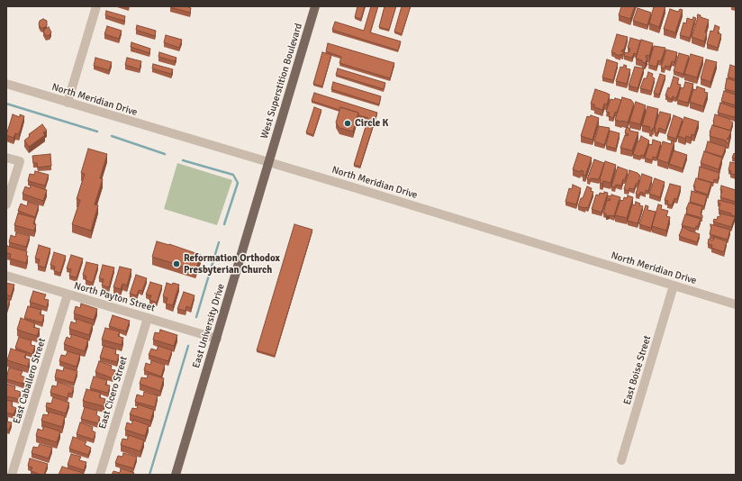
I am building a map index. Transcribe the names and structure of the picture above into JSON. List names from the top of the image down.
{
  "streets": {
    "main road": ["West Superstition Boulevard", "East University Drive"],
    "street": [
      "North Meridian Drive",
      "North Payton Street",
      "East Boise Street",
      "East Caballero Street",
      "East Cicero Street"
    ]
  },
  "crossings": [
    ["West Superstition Boulevard", "North Meridian Drive"],
    ["West Superstition Boulevard", "East University Drive"],
    ["North Meridian Drive", "East University Drive"],
    ["North Meridian Drive", "East Boise Street"],
    ["North Payton Street", "East University Drive"],
    ["North Payton Street", "East Caballero Street"],
    ["North Payton Street", "East Cicero Street"]
  ],
  "places": ["Circle K", "Reformation Orthodox Presbyterian Church"]
}
